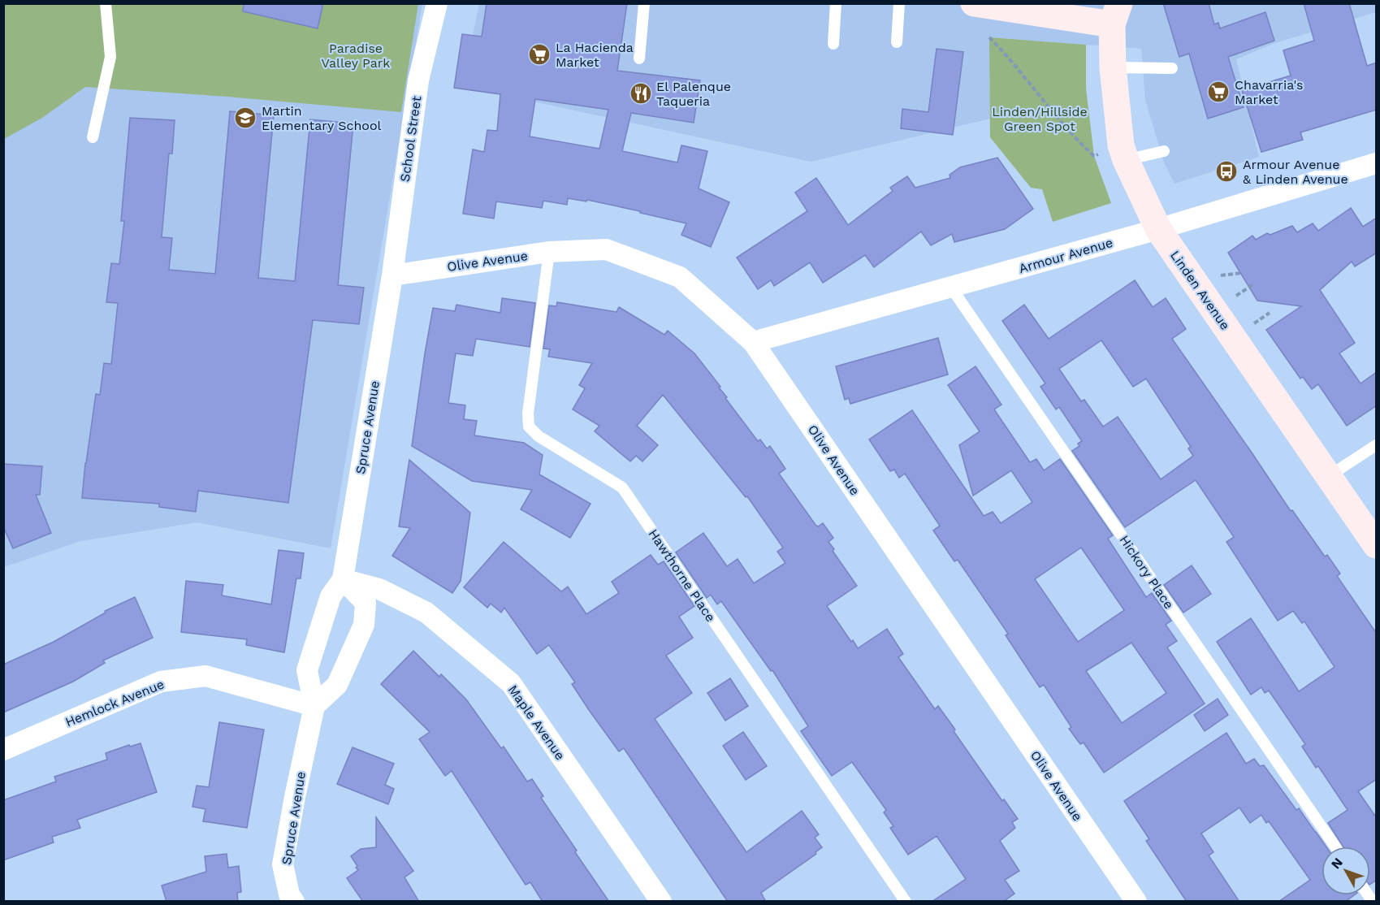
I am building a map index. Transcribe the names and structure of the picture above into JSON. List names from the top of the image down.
{
  "streets": {
    "street": [
      "School Street",
      "Armour Avenue",
      "Olive Avenue",
      "Linden Avenue",
      "Spruce Avenue",
      "Hemlock Avenue",
      "Maple Avenue"
    ],
    "lane": ["Hickory Place", "Hawthorne Place"]
  },
  "crossings": [
    ["School Street", "Olive Avenue"],
    ["School Street", "Spruce Avenue"],
    ["Armour Avenue", "Olive Avenue"],
    ["Armour Avenue", "Linden Avenue"],
    ["Armour Avenue", "Hickory Place"],
    ["Olive Avenue", "Spruce Avenue"],
    ["Olive Avenue", "Hawthorne Place"],
    ["Spruce Avenue", "Hemlock Avenue"],
    ["Spruce Avenue", "Maple Avenue"]
  ],
  "parks": ["Paradise Valley Park", "Linden/Hillside Green Spot"],
  "places": {
    "supermarket": ["La Hacienda Market", "Chavarria's Market"],
    "restaurant": ["El Palenque Taqueria"],
    "school or university": ["Martin Elementary School"],
    "bus stop": ["Armour Avenue & Linden Avenue"]
  },
  "north": "top left"
}
